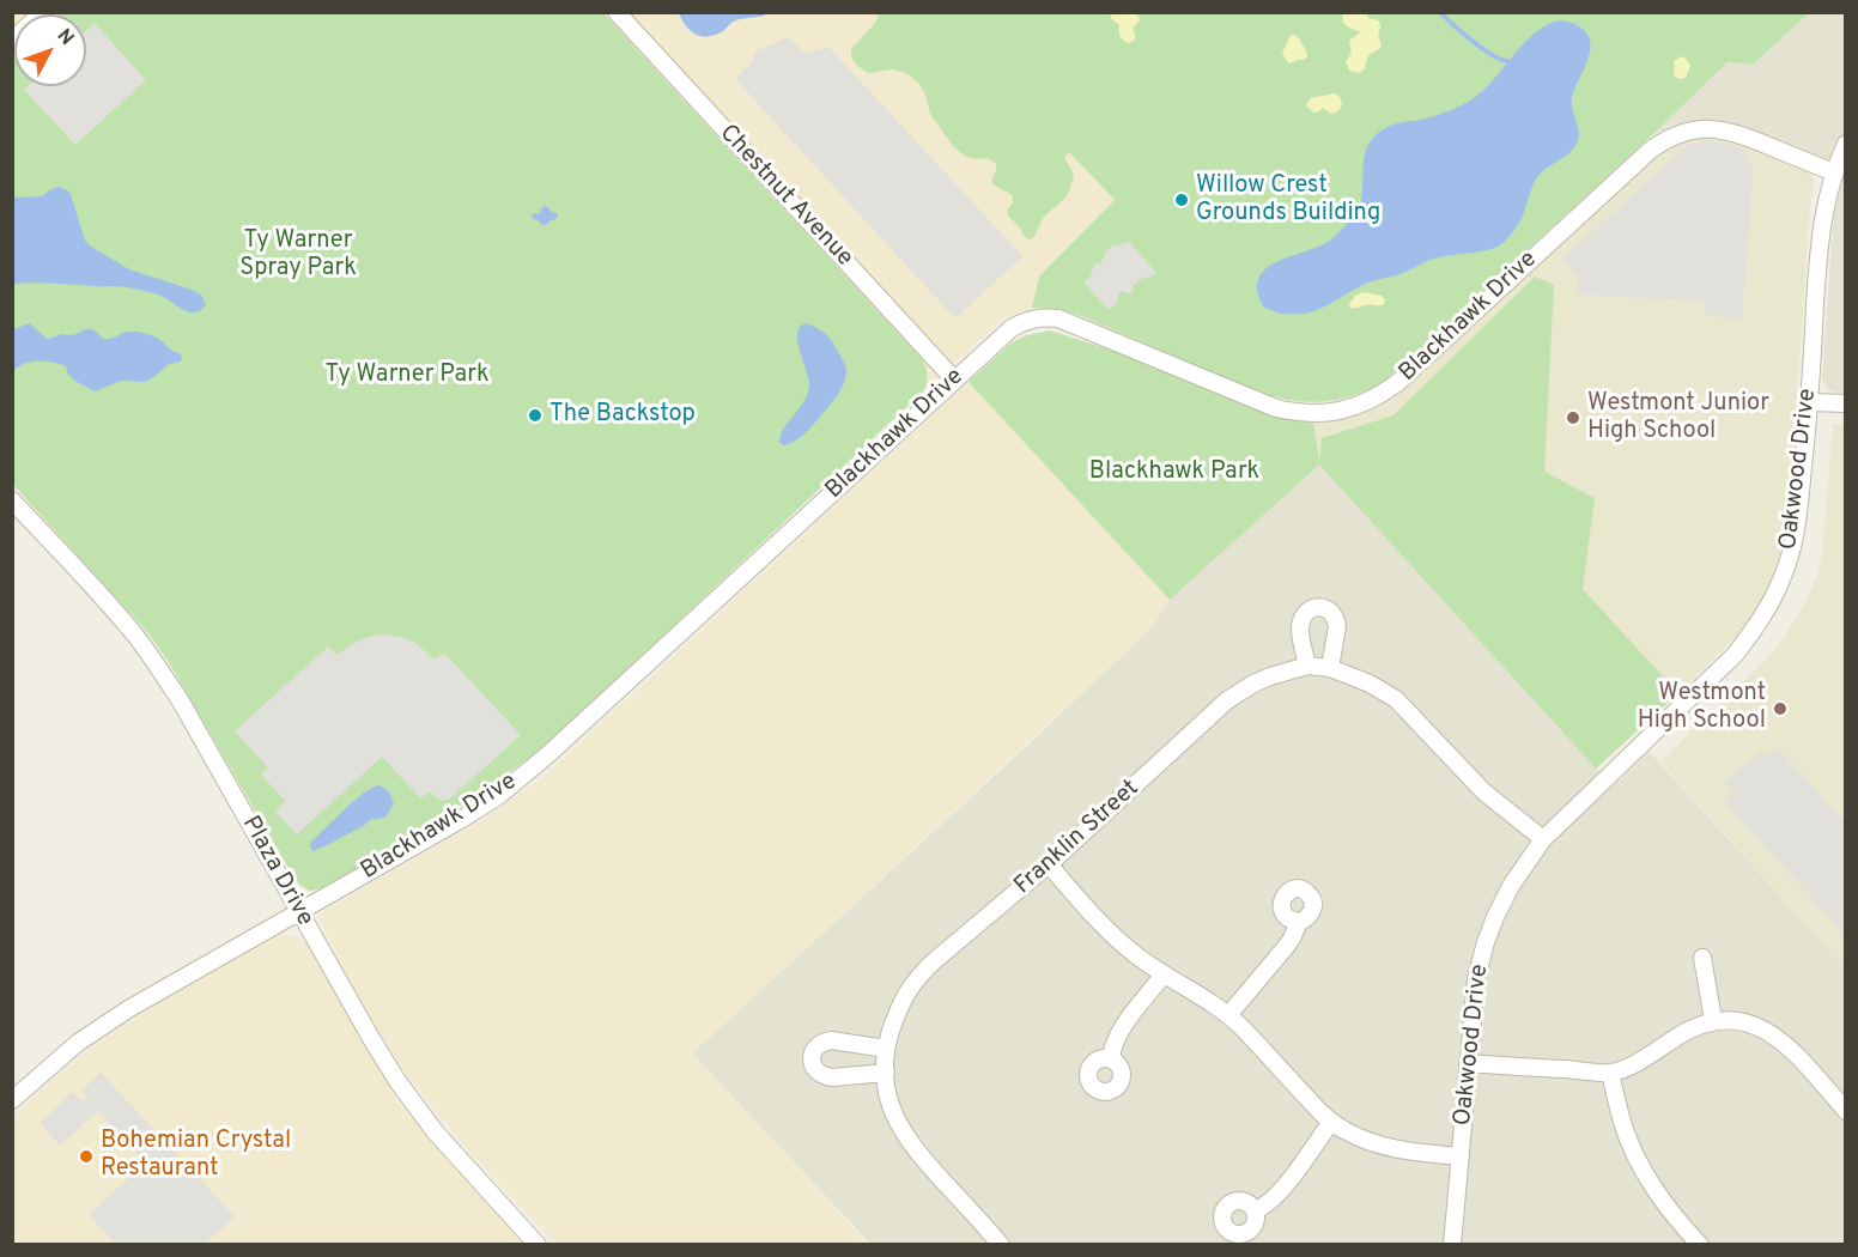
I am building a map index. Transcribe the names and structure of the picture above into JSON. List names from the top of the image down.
{
  "streets": {
    "street": [
      "Chestnut Avenue",
      "Blackhawk Drive",
      "Oakwood Drive",
      "Franklin Street",
      "Plaza Drive"
    ]
  },
  "crossings": [
    ["Chestnut Avenue", "Blackhawk Drive"],
    ["Blackhawk Drive", "Oakwood Drive"],
    ["Blackhawk Drive", "Plaza Drive"]
  ],
  "parks": ["Ty Warner Spray Park", "Ty Warner Park", "Blackhawk Park"],
  "places": [
    "Willow Crest Grounds Building",
    "The Backstop",
    "Westmont Junior High School",
    "Westmont High School",
    "Bohemian Crystal Restaurant"
  ],
  "north": "top right"
}
